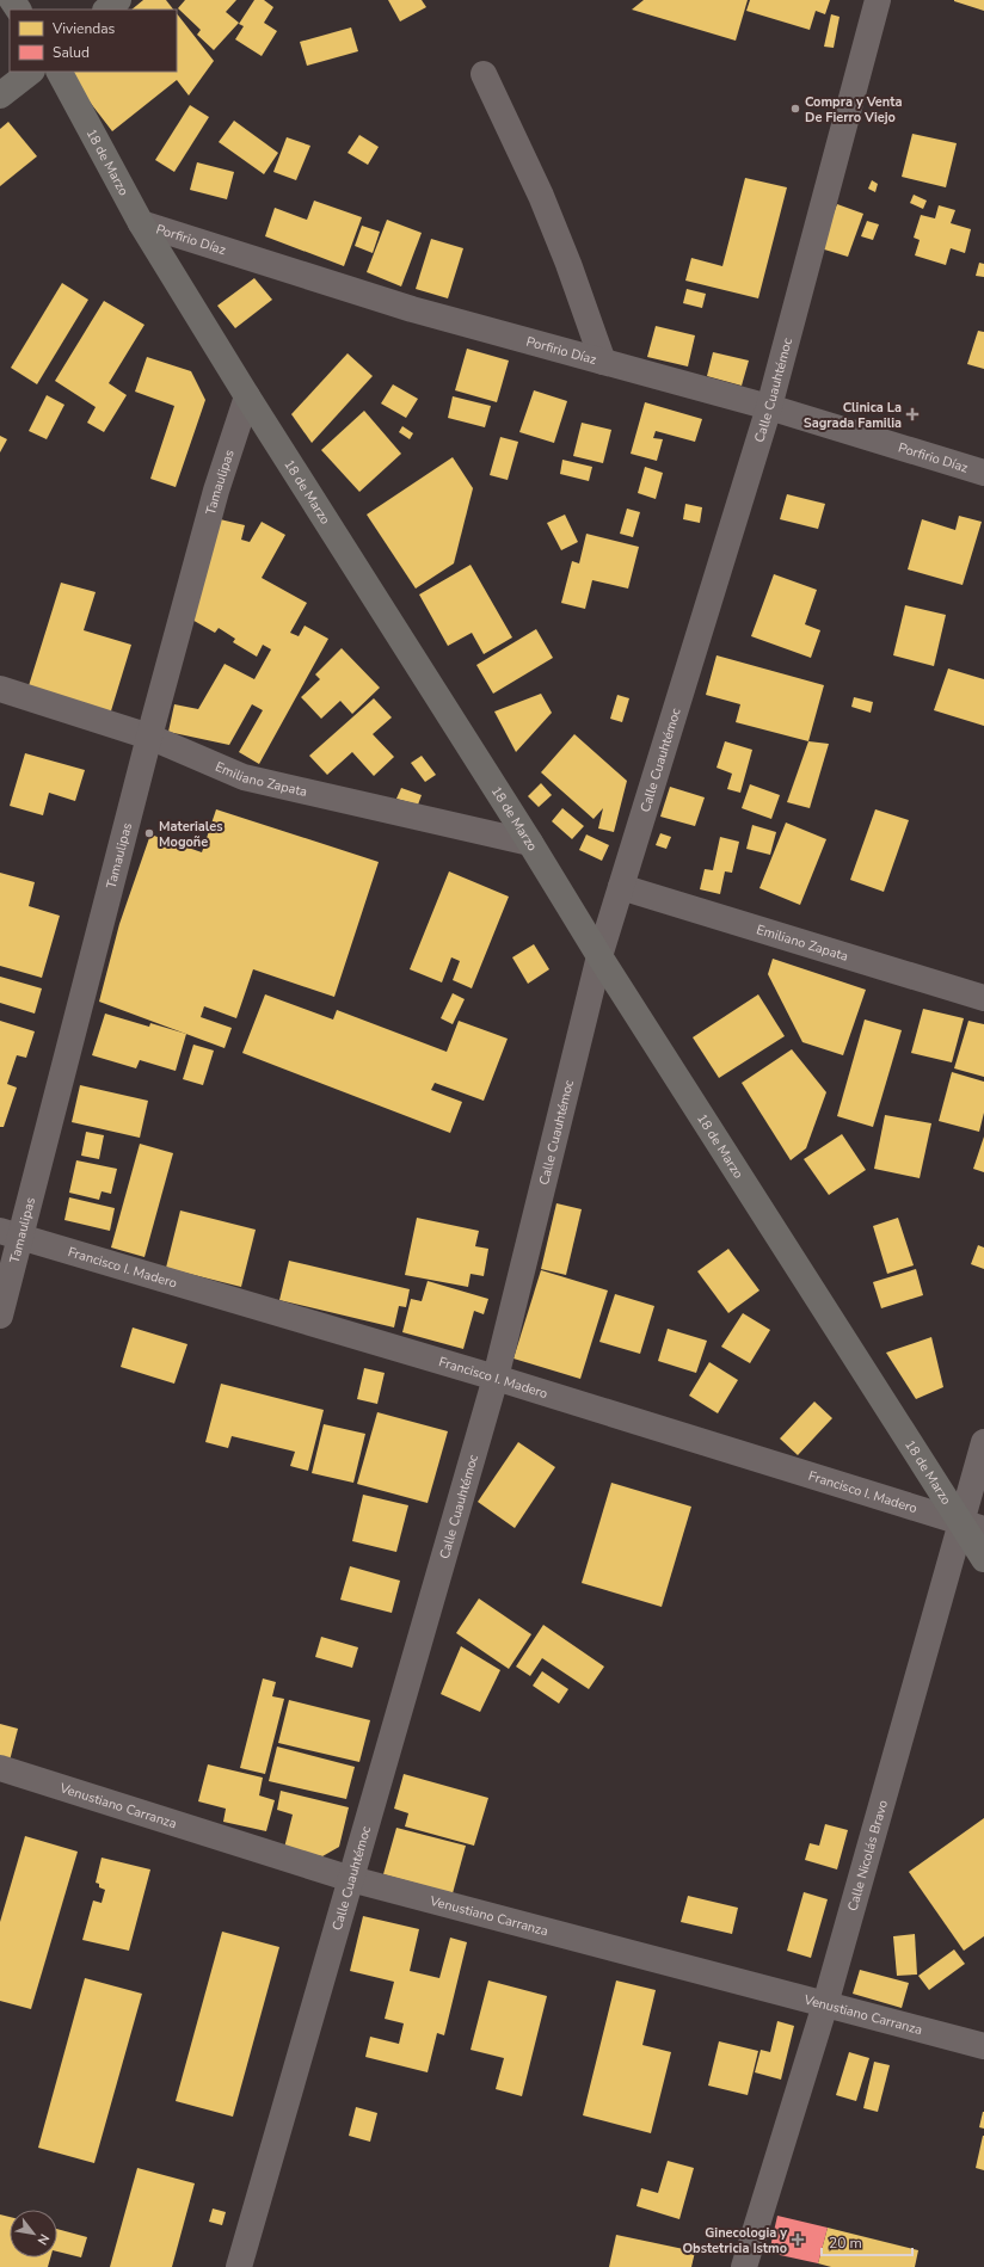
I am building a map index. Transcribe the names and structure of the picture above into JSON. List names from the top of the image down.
{
  "streets": {
    "main road": ["18 de Marzo"],
    "street": [
      "Porfirio Díaz",
      "Calle Cuauhtémoc",
      "Tamaulipas",
      "Emiliano Zapata",
      "Francisco I. Madero",
      "Venustiano Carranza",
      "Calle Nicolás Bravo"
    ]
  },
  "crossings": [
    ["18 de Marzo", "Porfirio Díaz"],
    ["18 de Marzo", "Calle Cuauhtémoc"],
    ["18 de Marzo", "Tamaulipas"],
    ["18 de Marzo", "Emiliano Zapata"],
    ["18 de Marzo", "Francisco I. Madero"],
    ["18 de Marzo", "Calle Nicolás Bravo"],
    ["Porfirio Díaz", "Calle Cuauhtémoc"],
    ["Calle Cuauhtémoc", "Emiliano Zapata"],
    ["Calle Cuauhtémoc", "Francisco I. Madero"],
    ["Calle Cuauhtémoc", "Venustiano Carranza"],
    ["Tamaulipas", "Emiliano Zapata"],
    ["Tamaulipas", "Francisco I. Madero"],
    ["Francisco I. Madero", "Calle Nicolás Bravo"],
    ["Venustiano Carranza", "Calle Nicolás Bravo"]
  ],
  "places": {
    "other": ["Compra y Venta De Fierro Viejo", "Materiales Mogoñe"],
    "health": ["Clinica La Sagrada Familia", "Ginecologia y Obstetricia Istmo"]
  },
  "legend": ["Viviendas", "Salud"],
  "scale_bar": "20 m",
  "north": "bottom right"
}
